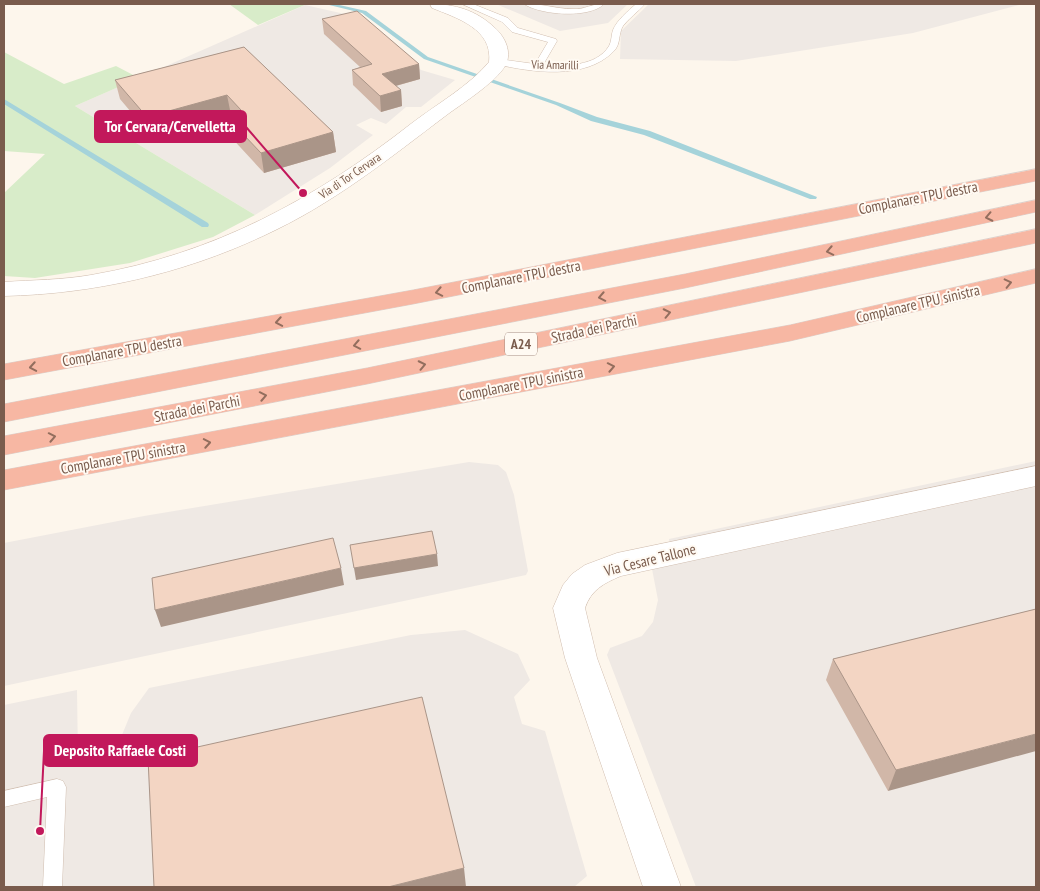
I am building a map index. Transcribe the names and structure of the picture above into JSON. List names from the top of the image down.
{
  "streets": {
    "highway": [
      "Complanare TPU destra",
      "Complanare TPU sinistra",
      "Strada dei Parchi",
      "A24"
    ],
    "street": ["Via di Tor Cervara", "Via Cesare Tallone"],
    "lane": ["Via Amarilli"]
  },
  "crossings": [
    ["Via Amarilli", "Via di Tor Cervara"]
  ],
  "one_way": ["Complanare TPU destra"],
  "places": ["Tor Cervara/Cervelletta", "Deposito Raffaele Costi"]
}
